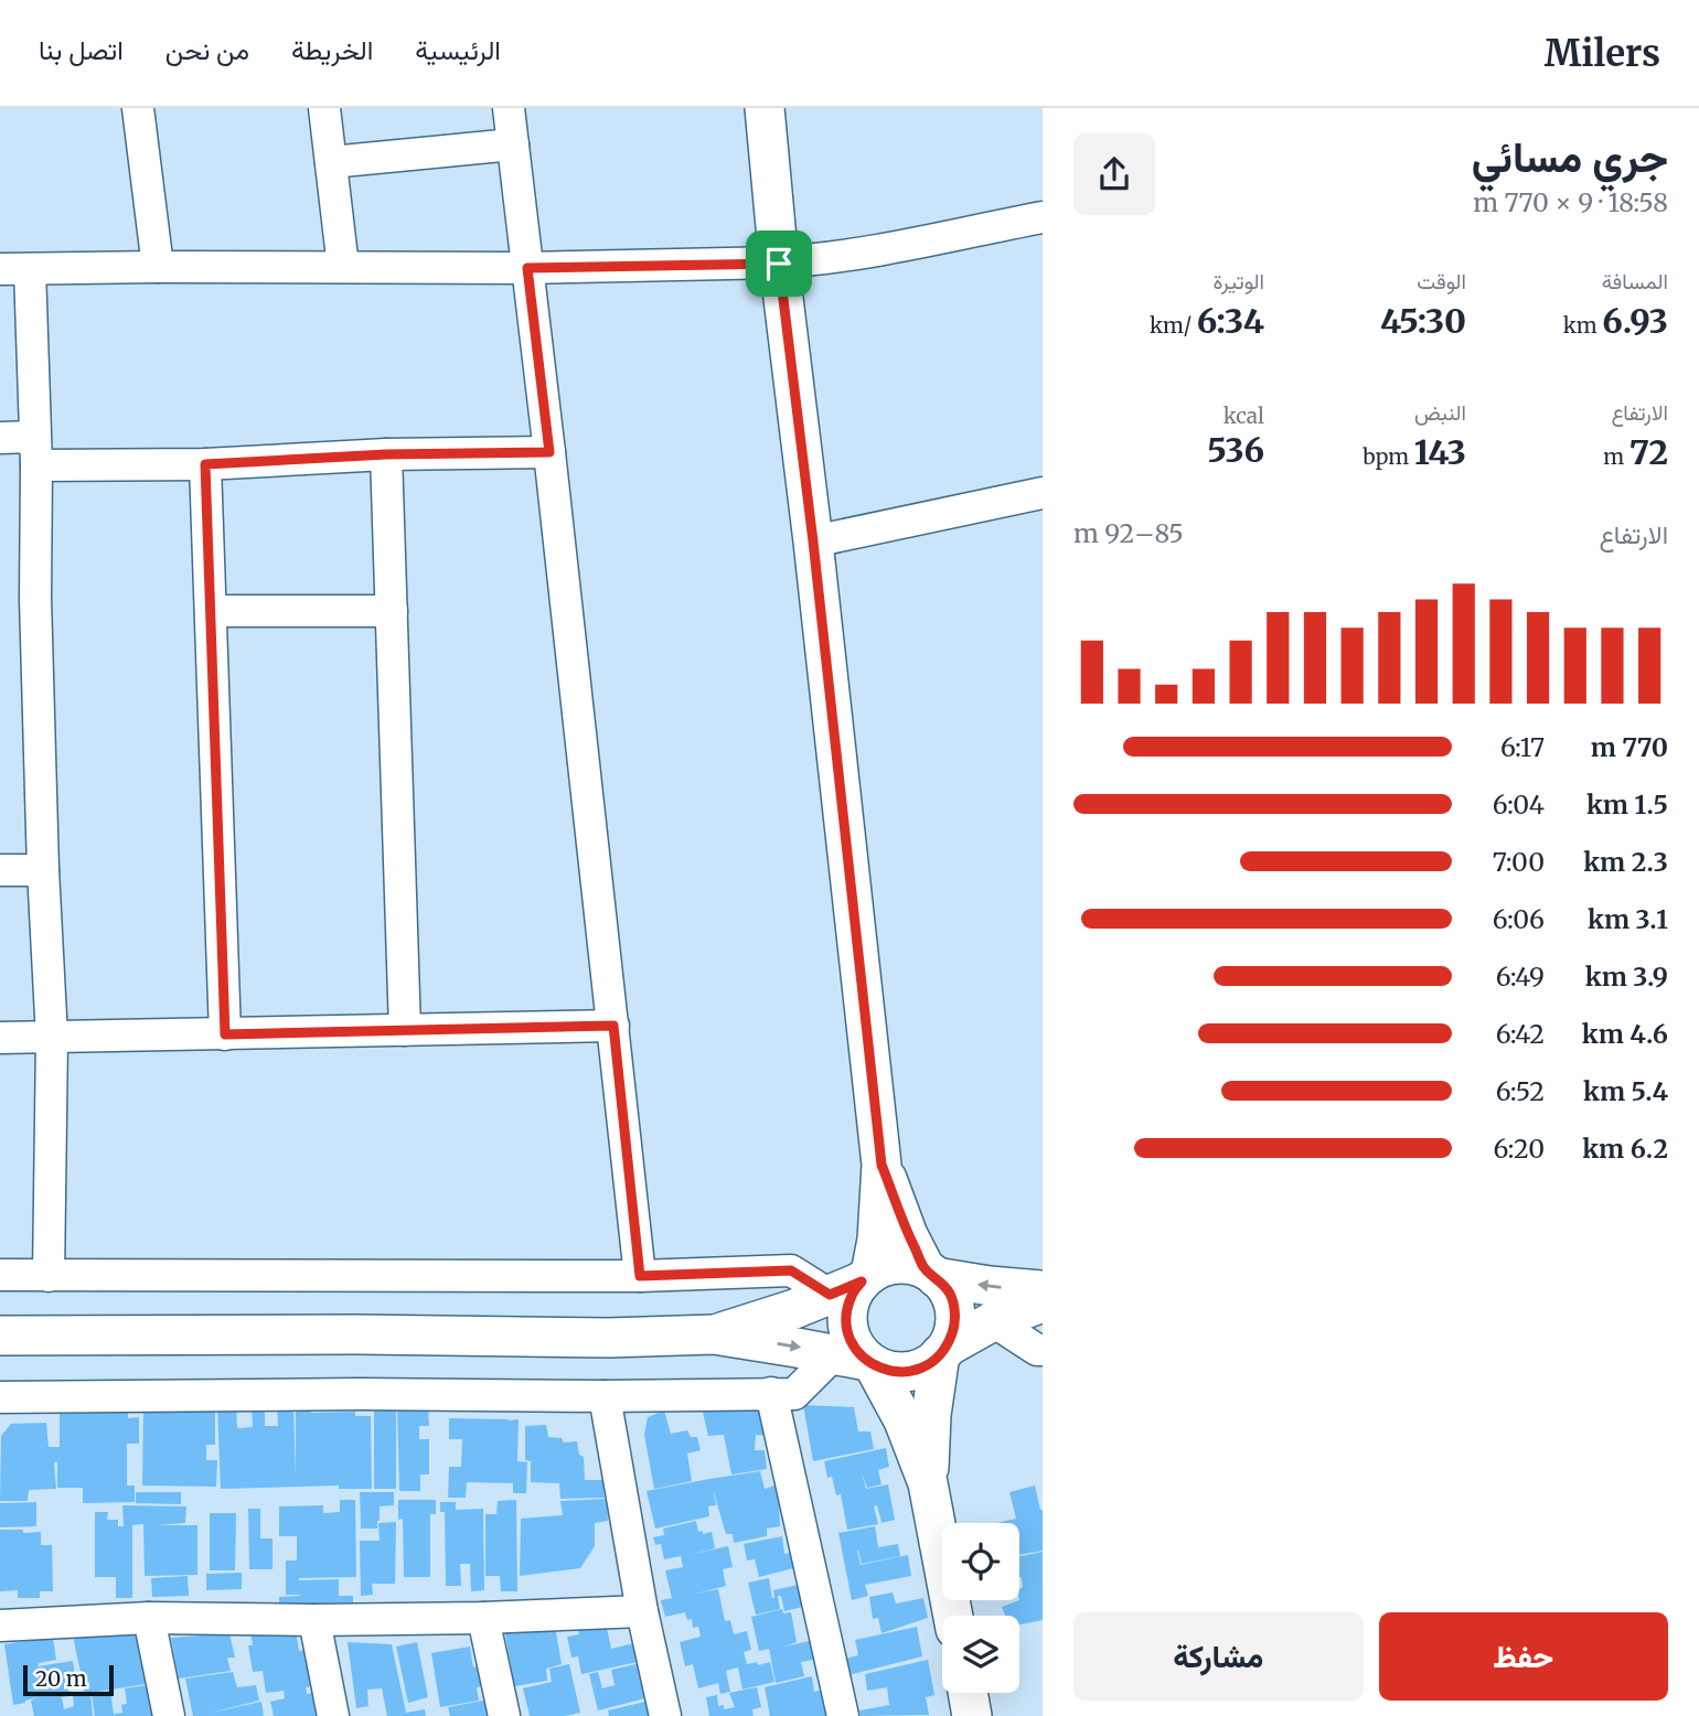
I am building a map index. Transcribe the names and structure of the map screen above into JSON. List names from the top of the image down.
{
  "scale_bar": "20 m",
  "page": {
    "header": "Milers",
    "nav": [
      "الرئيسية",
      "الخريطة",
      "من نحن",
      "اتصل بنا"
    ],
    "heading": ["جري مسائي", "18:58 · 9 × 770 m"],
    "stats": [
      ["المسافة", "6.93 km"],
      ["الوقت", "45:30"],
      ["الوتيرة", "6:34 /km"],
      ["الارتفاع", "72 m"],
      ["النبض", "143 bpm"],
      ["kcal", "536"]
    ],
    "chart": ["الارتفاع", "85–92 m"],
    "list": [
      {
        "name": "770 m",
        "note": "6:17"
      },
      {
        "name": "1.5 km",
        "note": "6:04"
      },
      {
        "name": "2.3 km",
        "note": "7:00"
      },
      {
        "name": "3.1 km",
        "note": "6:06"
      },
      {
        "name": "3.9 km",
        "note": "6:49"
      },
      {
        "name": "4.6 km",
        "note": "6:42"
      },
      {
        "name": "5.4 km",
        "note": "6:52"
      },
      {
        "name": "6.2 km",
        "note": "6:20"
      }
    ],
    "buttons": ["حفظ", "مشاركة"],
    "scale": "20 m"
  }
}
